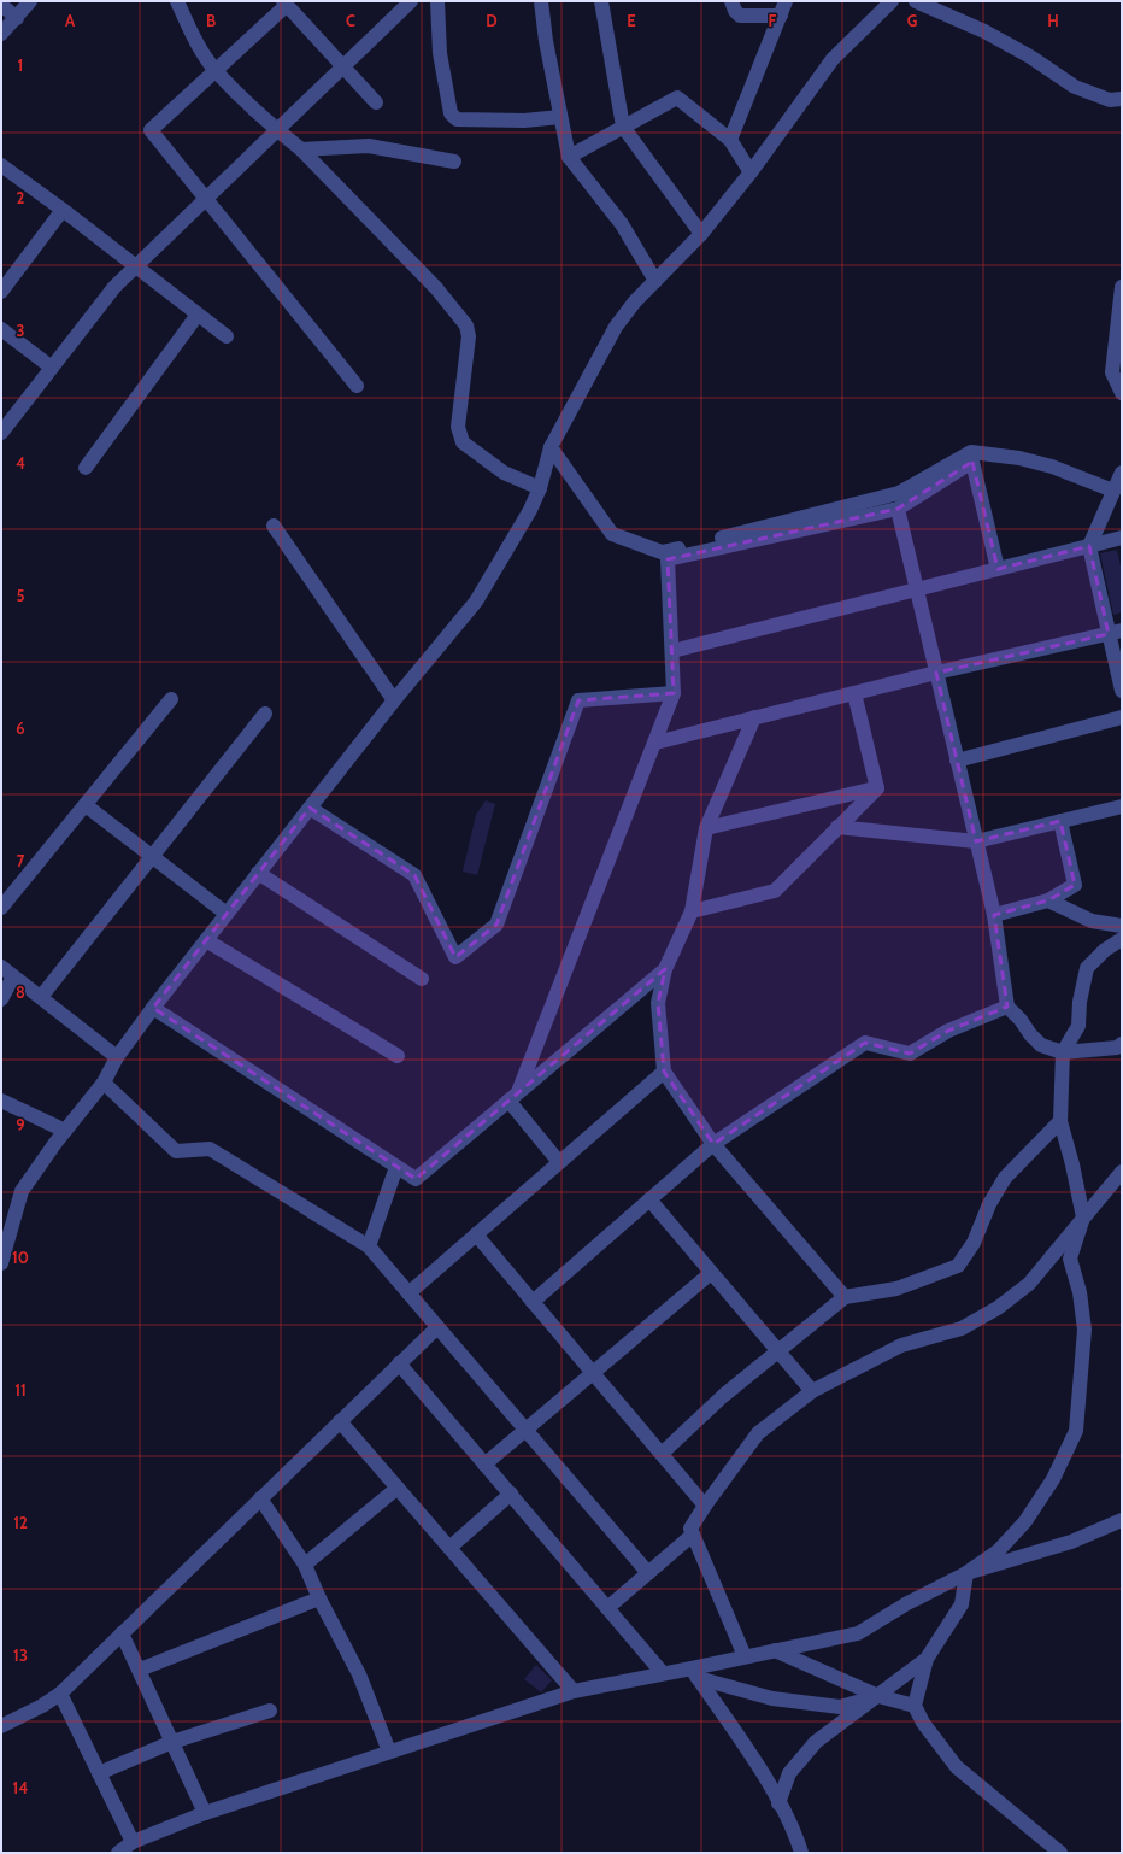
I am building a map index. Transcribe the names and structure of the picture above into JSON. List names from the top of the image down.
{
  "grid": {
    "columns": [
      "A",
      "B",
      "C",
      "D",
      "E",
      "F",
      "G",
      "H"
    ],
    "rows": [
      "1",
      "2",
      "3",
      "4",
      "5",
      "6",
      "7",
      "8",
      "9",
      "10",
      "11",
      "12",
      "13",
      "14"
    ]
  }
}
